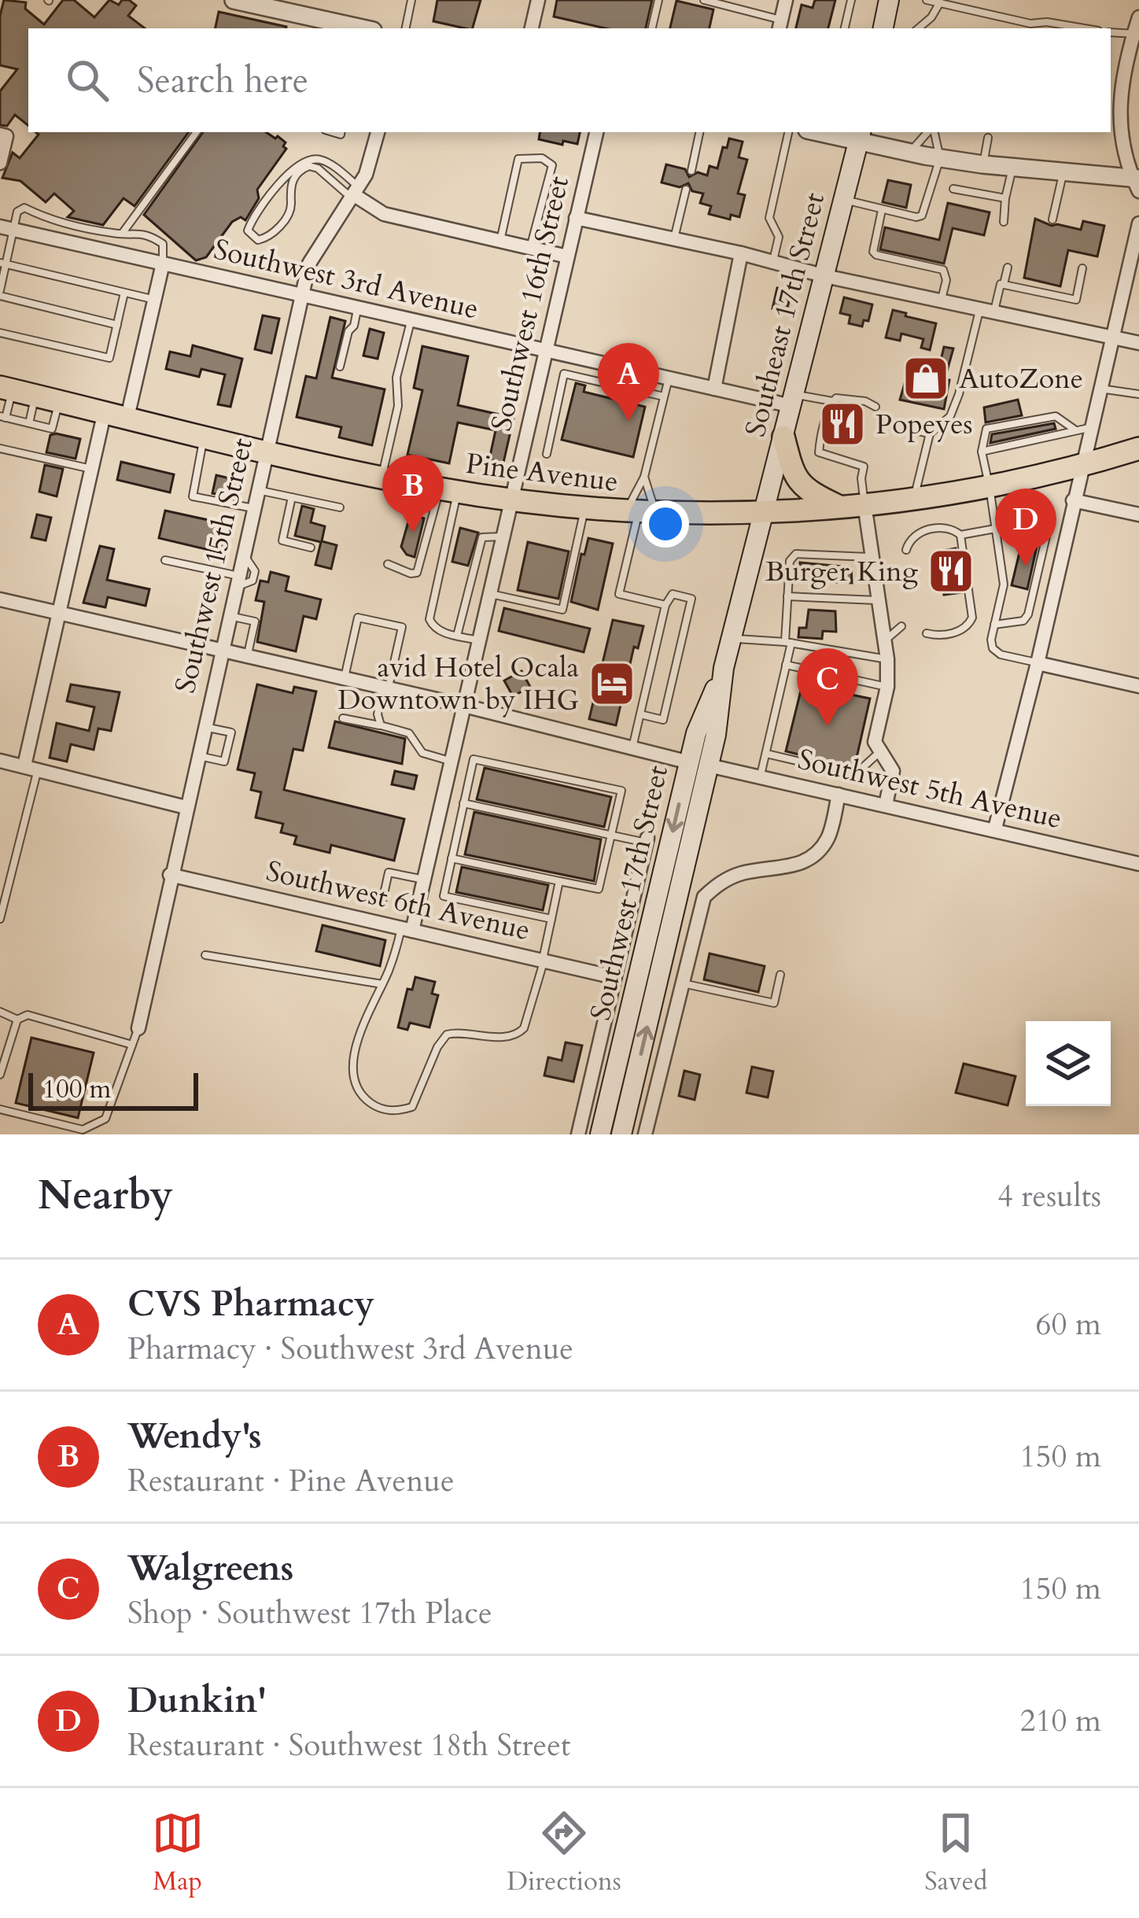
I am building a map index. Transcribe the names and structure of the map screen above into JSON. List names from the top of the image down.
{
  "streets": {
    "highway": ["Pine Avenue"],
    "main road": ["Southeast 17th Street", "Southwest 17th Street"],
    "street": [
      "Southwest 3rd Avenue",
      "Southwest 16th Street",
      "Southwest 15th Street",
      "Southwest 5th Avenue",
      "Southwest 6th Avenue"
    ]
  },
  "crossings": [
    ["Southwest 3rd Avenue", "Southwest 16th Street"],
    ["Southwest 3rd Avenue", "Southeast 17th Street"],
    ["Southwest 3rd Avenue", "Southwest 15th Street"],
    ["Southwest 16th Street", "Pine Avenue"],
    ["Southwest 16th Street", "Southwest 5th Avenue"],
    ["Southwest 16th Street", "Southwest 6th Avenue"],
    ["Southeast 17th Street", "Pine Avenue"],
    ["Southeast 17th Street", "Southwest 17th Street"],
    ["Pine Avenue", "Southwest 15th Street"],
    ["Pine Avenue", "Southwest 17th Street"],
    ["Southwest 15th Street", "Southwest 5th Avenue"],
    ["Southwest 15th Street", "Southwest 6th Avenue"],
    ["Southwest 5th Avenue", "Southwest 17th Street"]
  ],
  "places": {
    "shop": ["AutoZone"],
    "restaurant": ["Popeyes", "Burger King"],
    "hotel": ["avid Hotel Ocala Downtown by IHG"]
  },
  "scale_bar": "100 m",
  "page": {
    "search": "Search here",
    "pins": [
      "A",
      "B",
      "D",
      "C"
    ],
    "scale": "100 m",
    "heading": ["Nearby", "4 results"],
    "list": [
      {
        "mark": "A",
        "name": "CVS Pharmacy",
        "note": "Pharmacy · Southwest 3rd Avenue",
        "value": "60 m"
      },
      {
        "mark": "B",
        "name": "Wendy's",
        "note": "Restaurant · Pine Avenue",
        "value": "150 m"
      },
      {
        "mark": "C",
        "name": "Walgreens",
        "note": "Shop · Southwest 17th Place",
        "value": "150 m"
      },
      {
        "mark": "D",
        "name": "Dunkin'",
        "note": "Restaurant · Southwest 18th Street",
        "value": "210 m"
      }
    ],
    "nav": ["Map", "Directions", "Saved"]
  }
}
